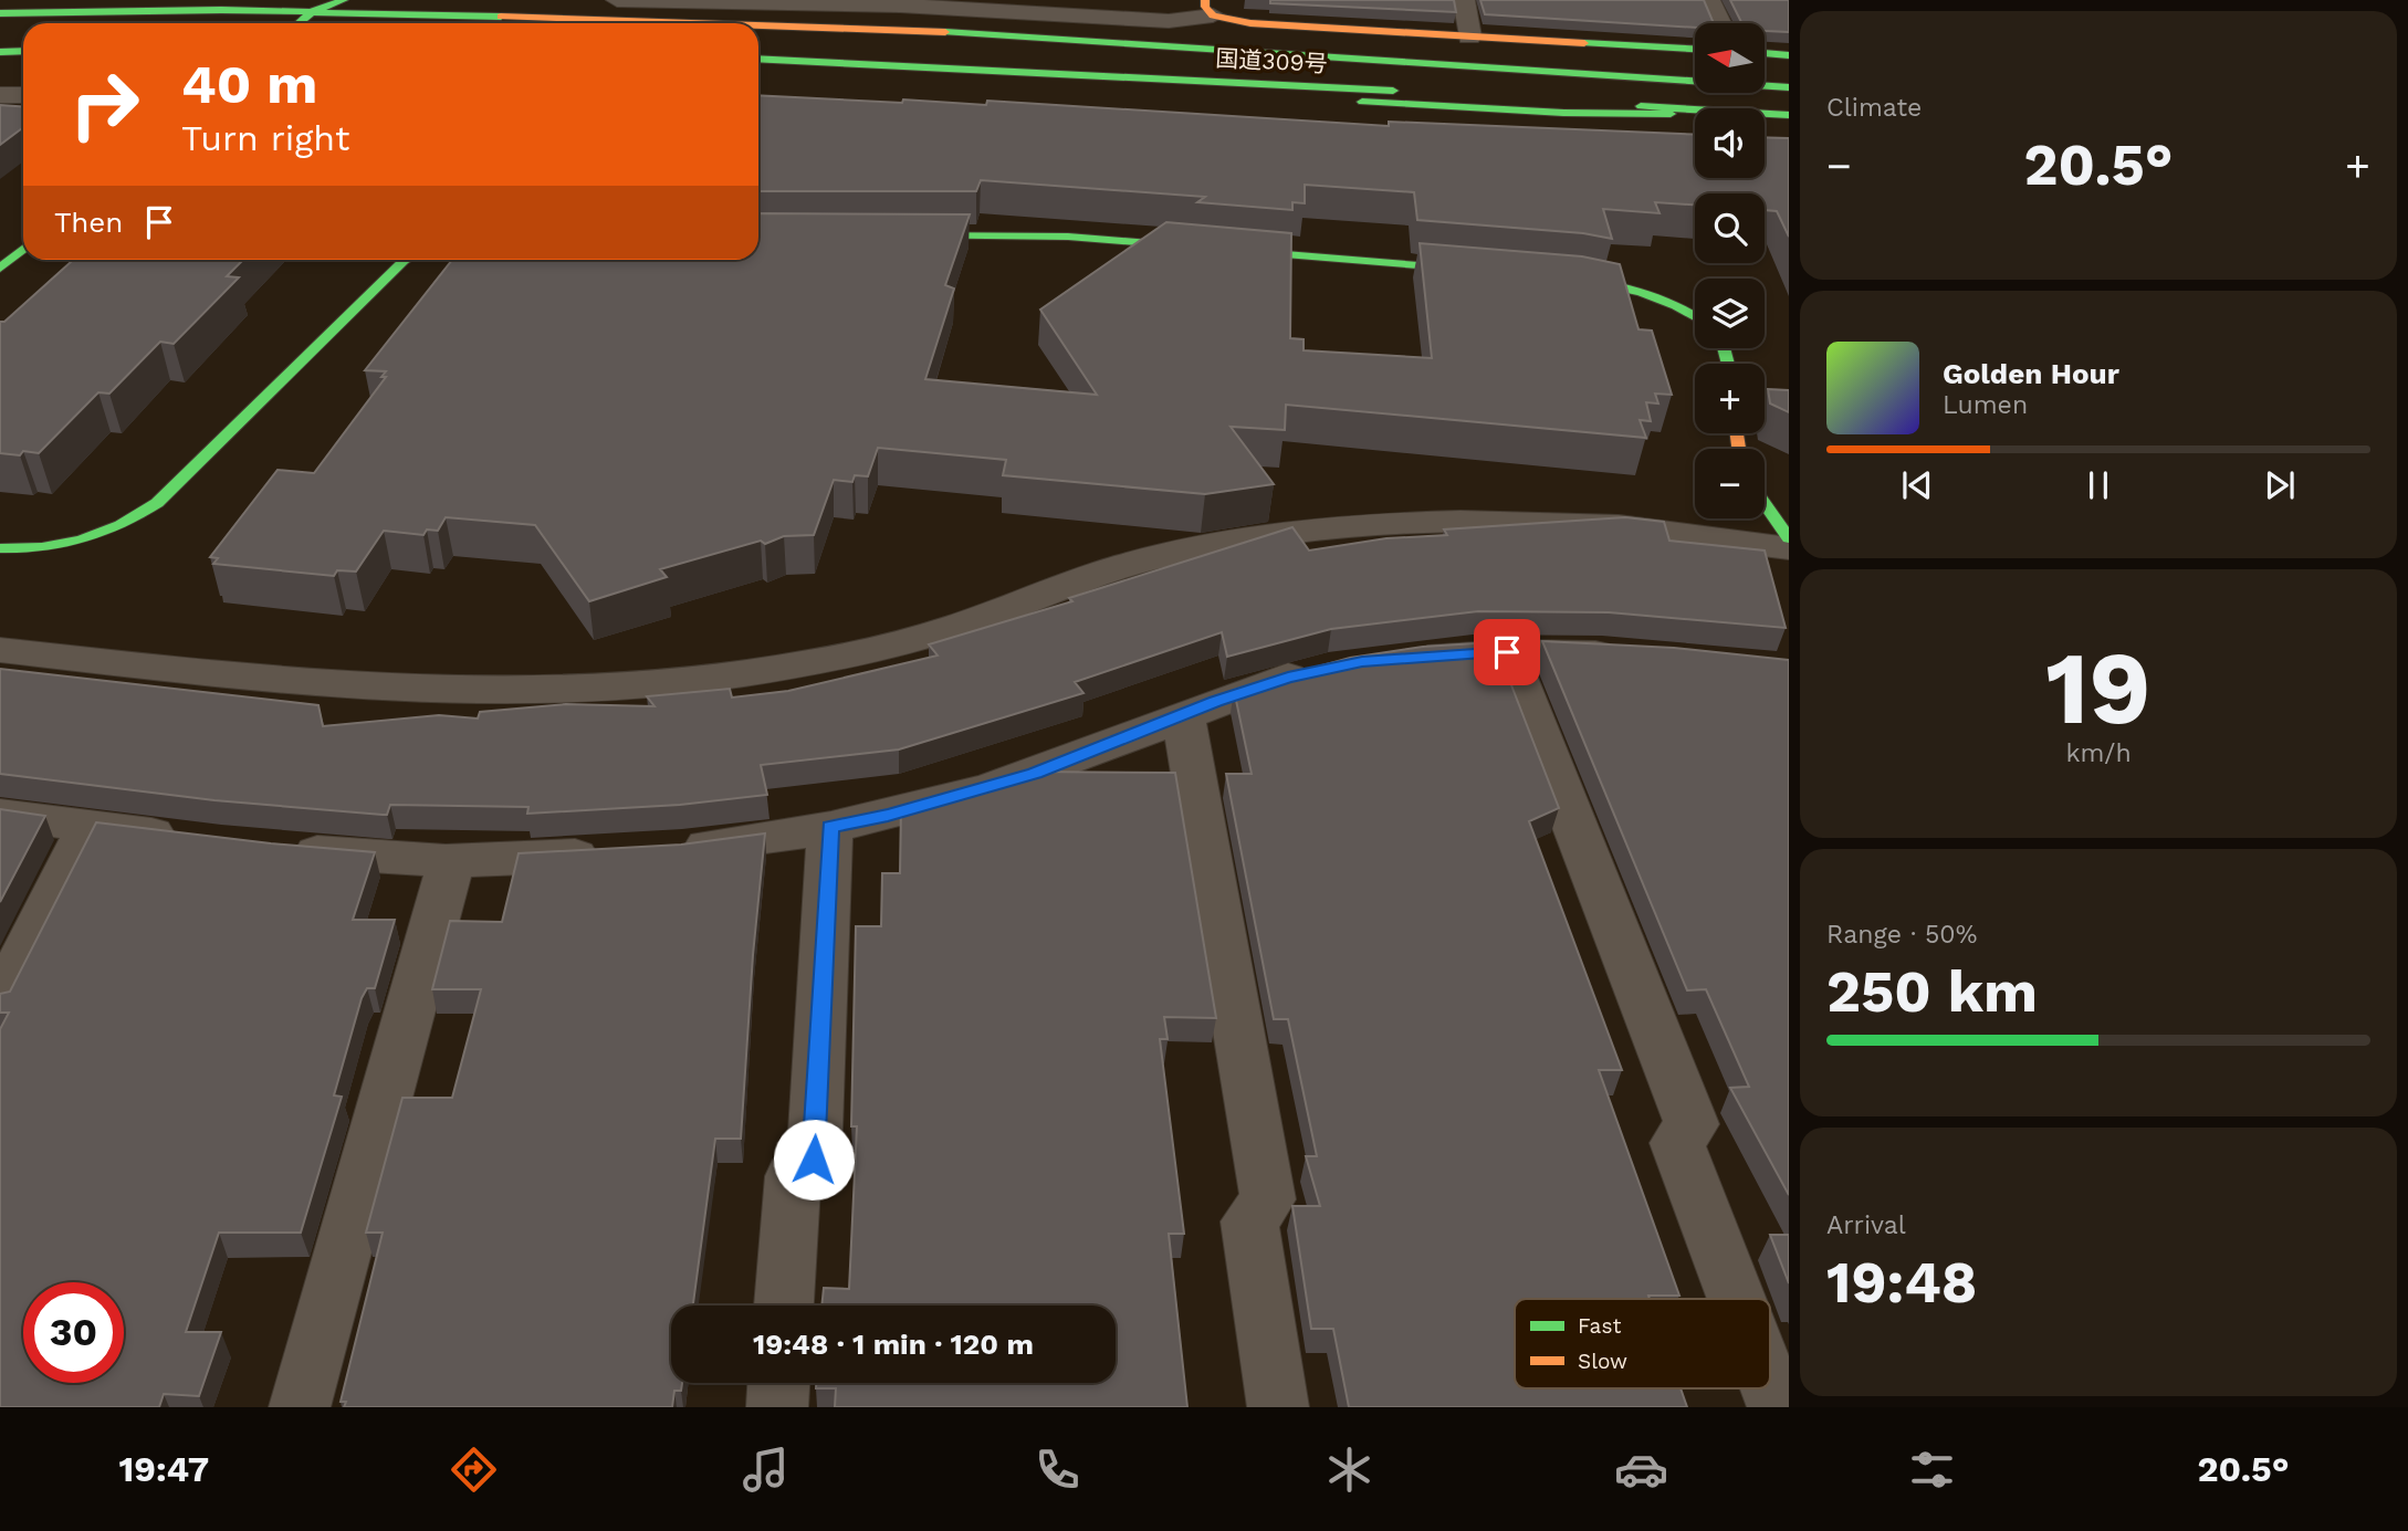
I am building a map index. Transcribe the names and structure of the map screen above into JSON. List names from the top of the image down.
{
  "streets": {
    "main road": ["国道309号"]
  },
  "legend": ["Fast", "Slow"],
  "north": "left",
  "page": {
    "tile": [
      "Climate",
      ["19", "km/h"],
      ["Range · 50%", "250 km"],
      ["Arrival", "19:48"]
    ],
    "map_buttons": ["+", "−"],
    "turn": ["40 m", "Turn right"],
    "heat": ["−", "20.5°", "+"],
    "then": "Then",
    "song": ["Golden Hour", "Lumen"],
    "limit": "30",
    "trip": "19:48 · 1 min · 120 m",
    "tabs": ["19:47", "20.5°"]
  }
}
